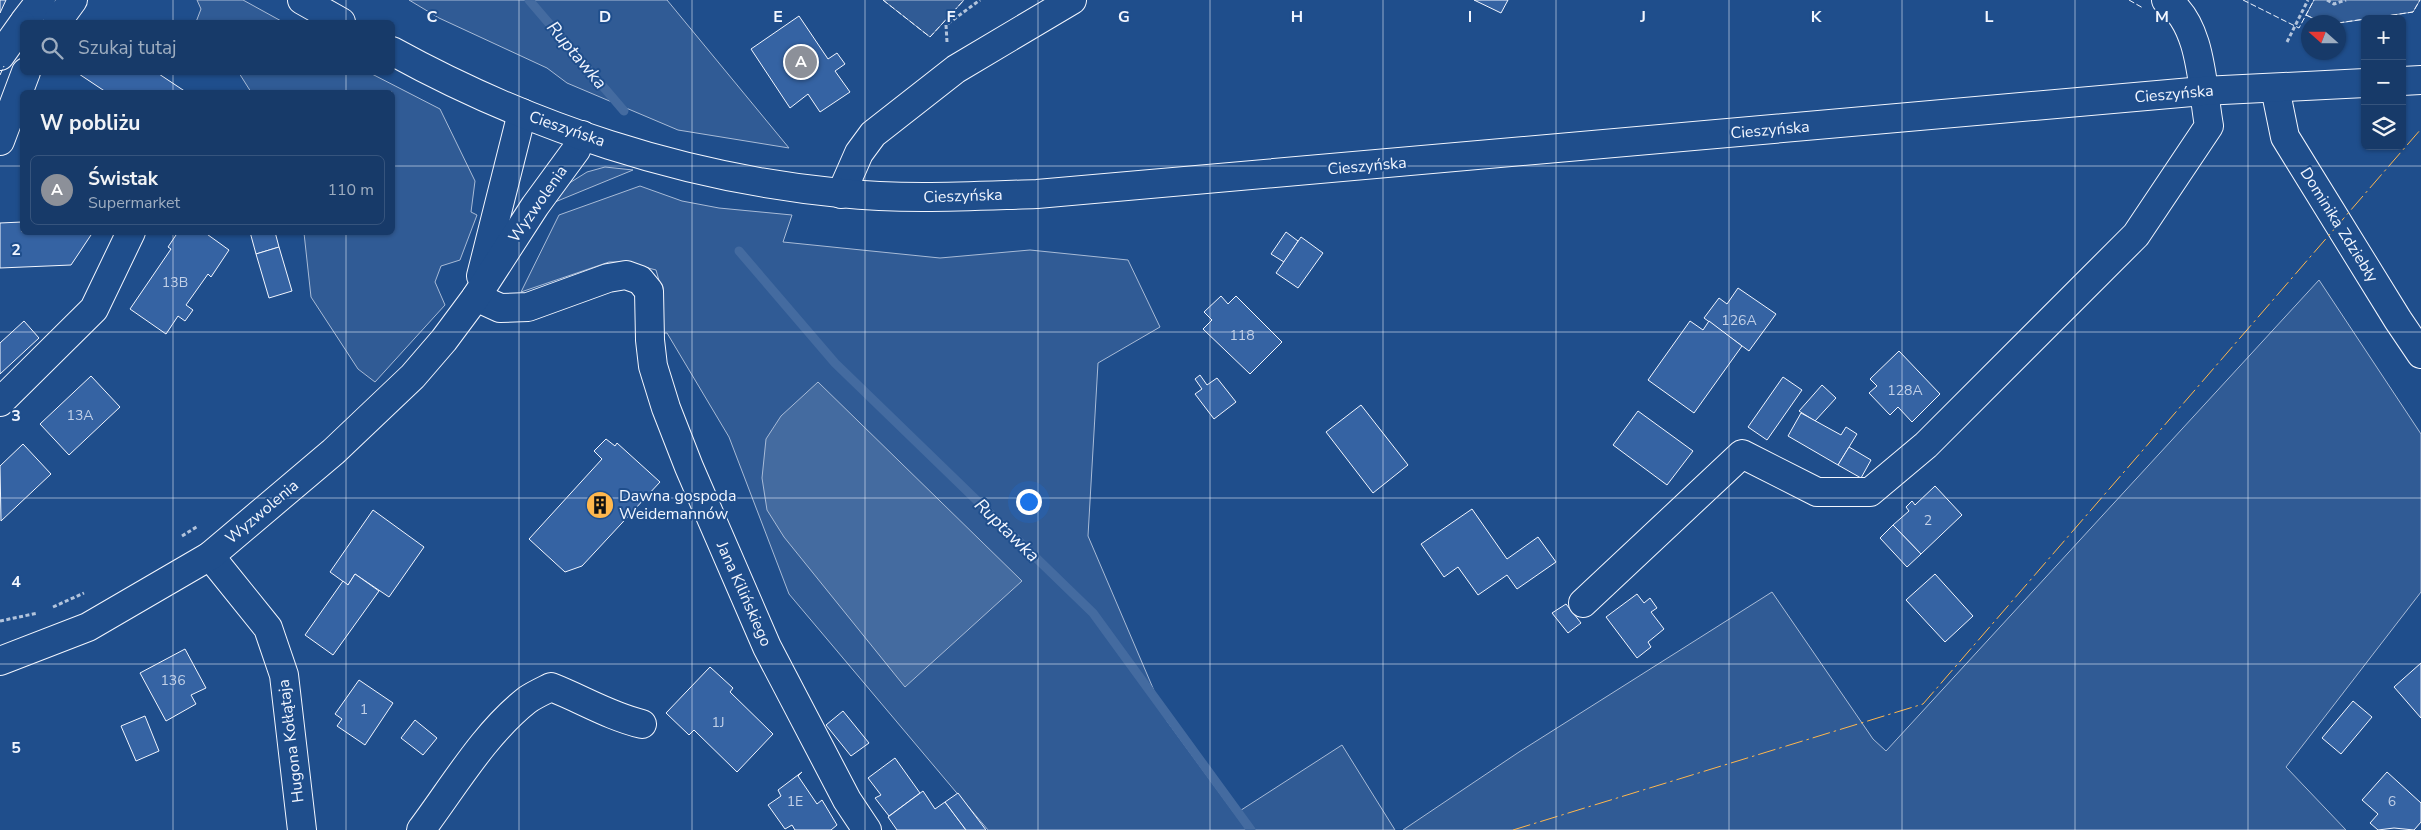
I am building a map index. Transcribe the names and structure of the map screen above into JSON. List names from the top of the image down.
{
  "streets": {
    "street": [
      "Cieszyńska",
      "Wyzwolenia",
      "Dominika Zdziebły",
      "Jana Kilińskiego",
      "Hugona Kołłątaja"
    ]
  },
  "crossings": [
    ["Cieszyńska", "Wyzwolenia"],
    ["Cieszyńska", "Dominika Zdziebły"],
    ["Wyzwolenia", "Jana Kilińskiego"],
    ["Wyzwolenia", "Hugona Kołłątaja"]
  ],
  "water": ["Ruptawka"],
  "places": {
    "building": ["Dawna gospoda Weidemannów"]
  },
  "house_numbers": [
    "13B",
    "126A",
    "118",
    "128A",
    "13A",
    "2",
    "136",
    "1",
    "1J",
    "1E",
    "6"
  ],
  "north": "left",
  "page": {
    "map_buttons": ["+", "−"],
    "search": "Szukaj tutaj",
    "pins": "A",
    "heading": "W pobliżu",
    "list": [
      {
        "mark": "A",
        "name": "Świstak",
        "note": "Supermarket",
        "value": "110 m"
      }
    ]
  },
  "grid": {
    "columns": [
      "C",
      "D",
      "E",
      "F",
      "G",
      "H",
      "I",
      "J",
      "K",
      "L",
      "M"
    ],
    "rows": [
      "2",
      "3",
      "4",
      "5"
    ]
  }
}
